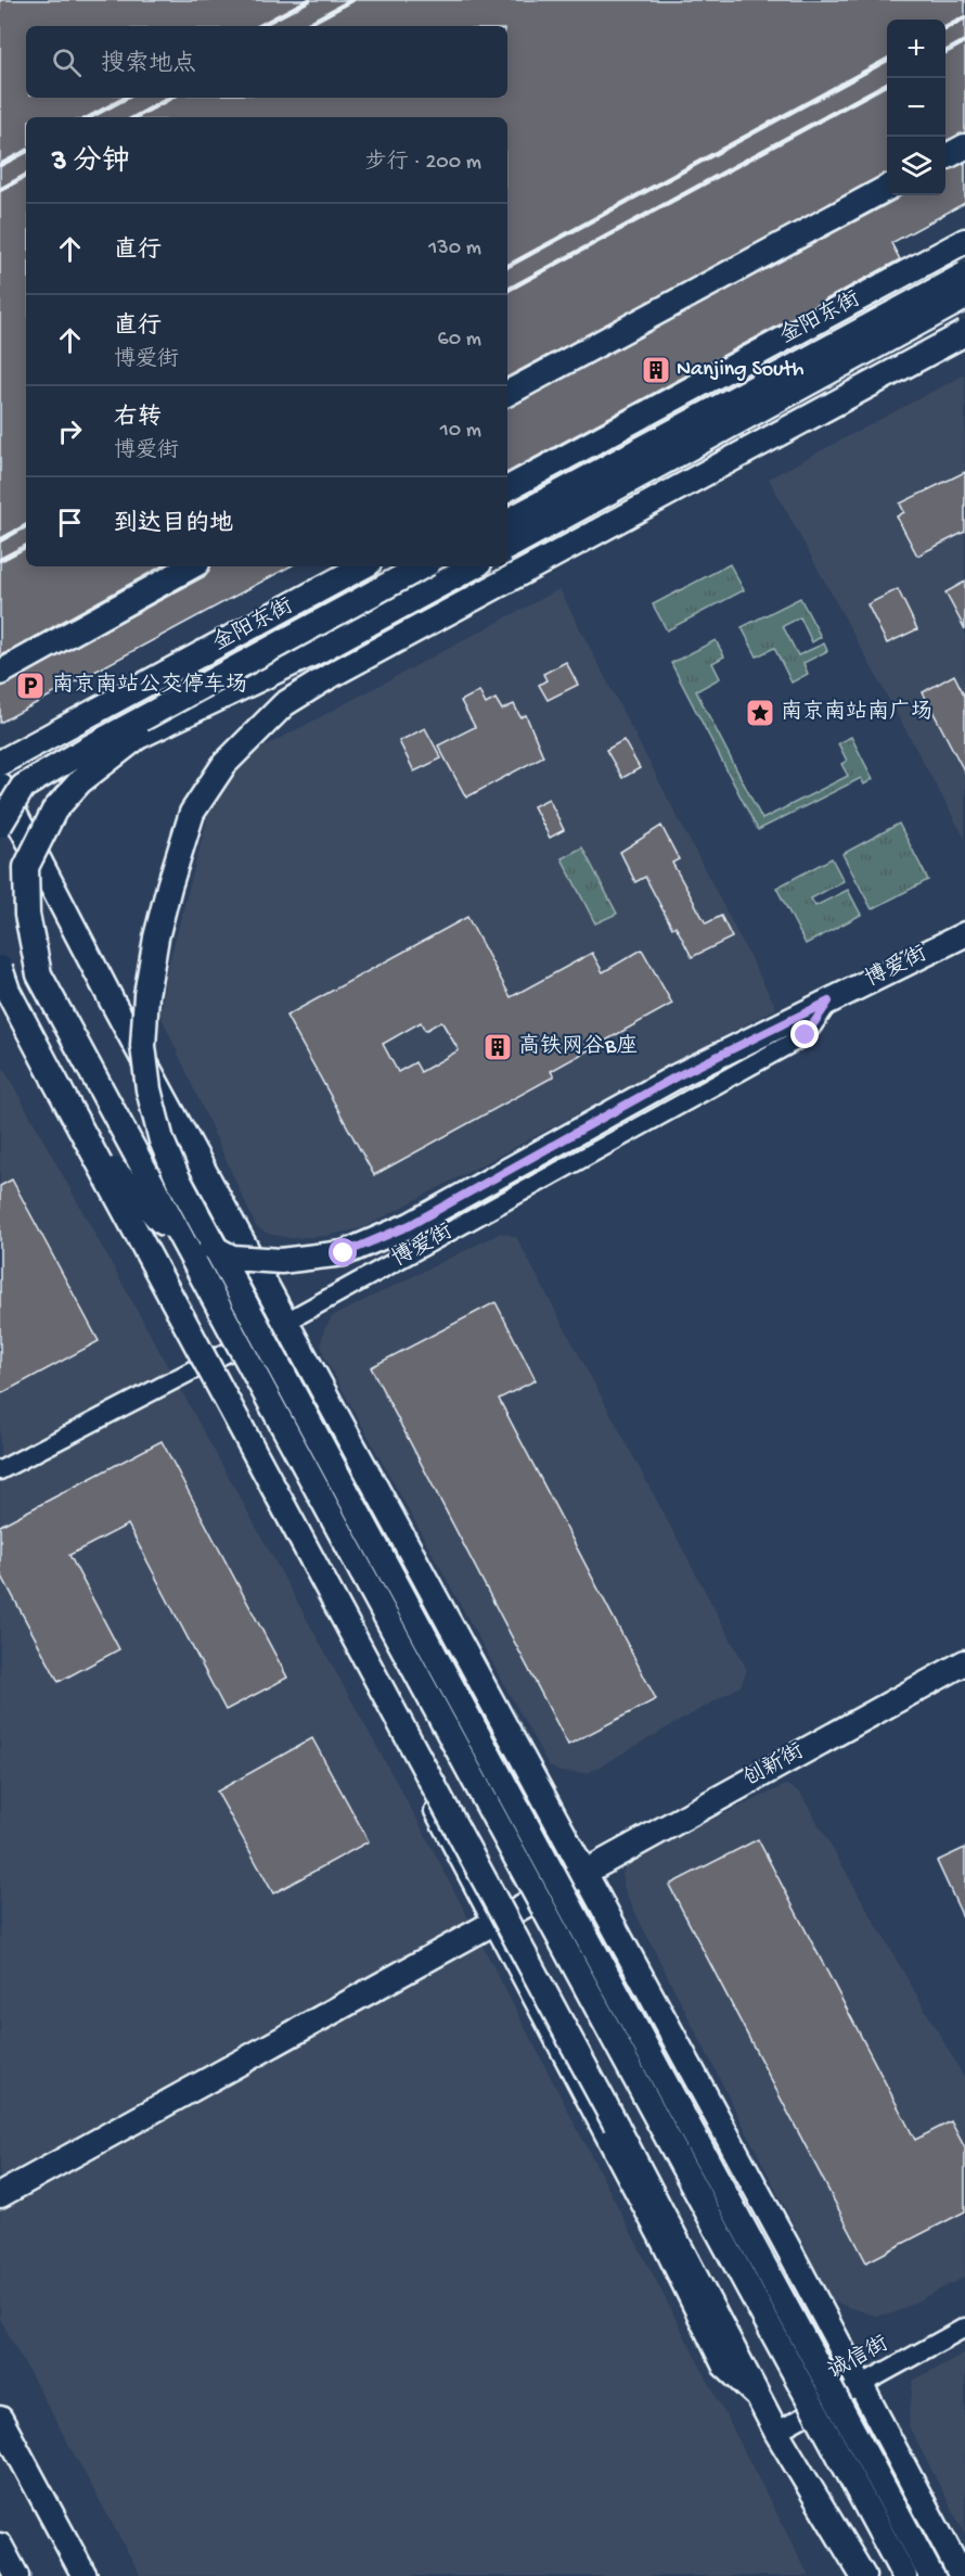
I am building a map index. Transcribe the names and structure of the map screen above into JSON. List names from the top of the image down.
{
  "streets": {
    "main road": ["金阳东街", "博爱街", "创新街"],
    "street": ["诚信街"]
  },
  "places": {
    "building": ["Nanjing South", "高铁网谷B座"],
    "parking": ["南京南站公交停车场"],
    "place": ["南京南站南广场"]
  },
  "page": {
    "map_buttons": ["+", "−"],
    "search": "搜索地点",
    "heading": ["3 分钟", "步行 · 200 m"],
    "list": [
      ["直行", "130 m"],
      ["直行", "博爱街", "60 m"],
      ["右转", "博爱街", "10 m"],
      "到达目的地"
    ]
  }
}
